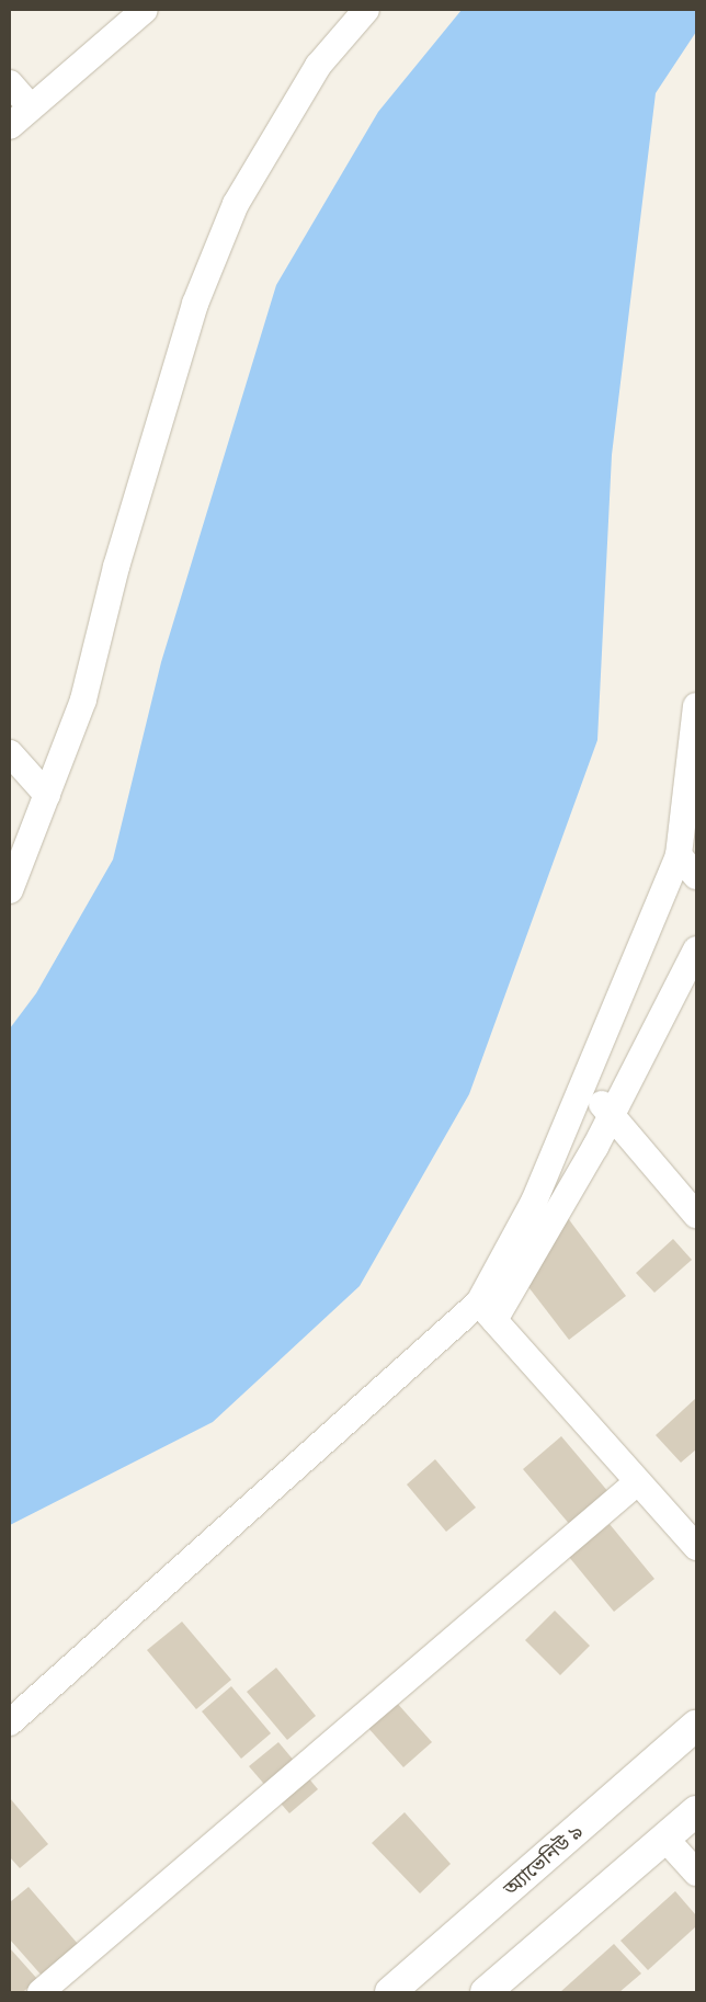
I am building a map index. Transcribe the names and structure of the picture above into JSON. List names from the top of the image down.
{
  "streets": {
    "street": ["অ্যাভেনিউ ৯"]
  }
}
